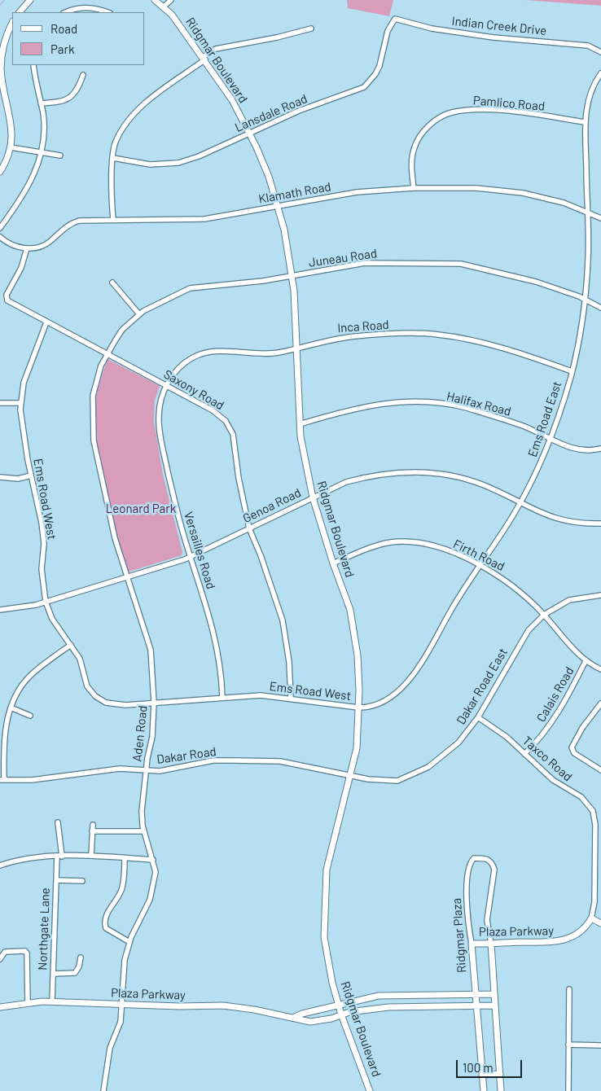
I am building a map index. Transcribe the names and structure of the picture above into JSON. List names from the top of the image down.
{
  "streets": {
    "street": [
      "Indian Creek Drive",
      "Ridgmar Boulevard",
      "Pamlico Road",
      "Lansdale Road",
      "Klamath Road",
      "Juneau Road",
      "Inca Road",
      "Saxony Road",
      "Halifax Road",
      "Ems Road East",
      "Ems Road West",
      "Genoa Road",
      "Versailles Road",
      "Firth Road",
      "Dakar Road East",
      "Calais Road",
      "Aden Road",
      "Dakar Road",
      "Taxco Road",
      "Northgate Lane",
      "Plaza Parkway",
      "Ridgmar Plaza"
    ]
  },
  "crossings": [
    ["Indian Creek Drive", "Lansdale Road"],
    ["Ridgmar Boulevard", "Lansdale Road"],
    ["Ridgmar Boulevard", "Klamath Road"],
    ["Ridgmar Boulevard", "Juneau Road"],
    ["Ridgmar Boulevard", "Inca Road"],
    ["Ridgmar Boulevard", "Halifax Road"],
    ["Ridgmar Boulevard", "Ems Road East"],
    ["Ridgmar Boulevard", "Ems Road West"],
    ["Ridgmar Boulevard", "Genoa Road"],
    ["Ridgmar Boulevard", "Firth Road"],
    ["Ridgmar Boulevard", "Dakar Road East"],
    ["Ridgmar Boulevard", "Dakar Road"],
    ["Ridgmar Boulevard", "Plaza Parkway"],
    ["Pamlico Road", "Klamath Road"],
    ["Pamlico Road", "Ems Road East"],
    ["Klamath Road", "Saxony Road"],
    ["Klamath Road", "Ems Road East"],
    ["Juneau Road", "Saxony Road"],
    ["Juneau Road", "Ems Road East"],
    ["Juneau Road", "Aden Road"],
    ["Inca Road", "Saxony Road"],
    ["Inca Road", "Ems Road East"],
    ["Inca Road", "Versailles Road"],
    ["Saxony Road", "Ems Road West"],
    ["Saxony Road", "Genoa Road"],
    ["Saxony Road", "Versailles Road"],
    ["Saxony Road", "Aden Road"],
    ["Halifax Road", "Ems Road East"],
    ["Ems Road East", "Ems Road West"],
    ["Ems Road East", "Genoa Road"],
    ["Ems Road East", "Firth Road"],
    ["Ems Road West", "Genoa Road"],
    ["Ems Road West", "Versailles Road"],
    ["Ems Road West", "Aden Road"],
    ["Genoa Road", "Versailles Road"],
    ["Genoa Road", "Aden Road"],
    ["Firth Road", "Dakar Road East"],
    ["Firth Road", "Calais Road"],
    ["Dakar Road East", "Dakar Road"],
    ["Dakar Road East", "Taxco Road"],
    ["Calais Road", "Taxco Road"],
    ["Aden Road", "Dakar Road"],
    ["Aden Road", "Plaza Parkway"],
    ["Taxco Road", "Plaza Parkway"],
    ["Northgate Lane", "Plaza Parkway"],
    ["Plaza Parkway", "Ridgmar Plaza"]
  ],
  "parks": ["Leonard Park"],
  "legend": ["Road", "Park"],
  "scale_bar": "100 m"
}
